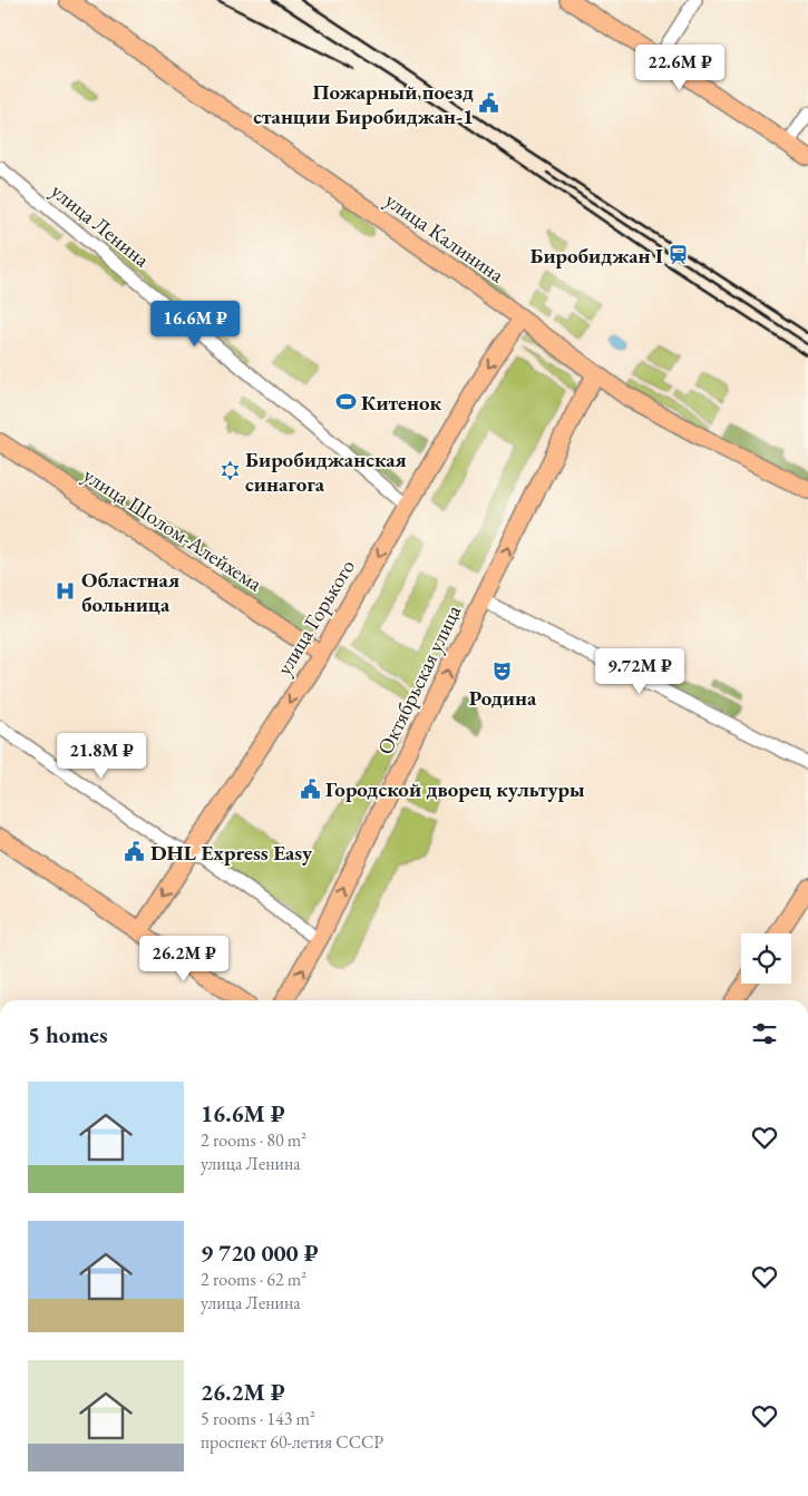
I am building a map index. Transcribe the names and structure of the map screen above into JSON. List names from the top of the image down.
{
  "streets": {
    "main road": [
      "улица Калинина",
      "улица Шолом-Алейхема",
      "улица Горького",
      "Октябрьская улица"
    ],
    "street": ["улица Ленина"]
  },
  "crossings": [
    ["улица Ленина", "улица Горького"],
    ["улица Калинина", "улица Горького"],
    ["улица Калинина", "Октябрьская улица"],
    ["улица Шолом-Алейхема", "улица Горького"]
  ],
  "one_way": ["улица Горького", "Октябрьская улица"],
  "places": {
    "public building": ["Пожарный поезд станции Биробиджан-1", "Городской дворец культуры", "DHL Express Easy"],
    "station": ["Биробиджан I"],
    "sports": ["Китенок"],
    "synagogue": ["Биробиджанская синагога"],
    "hospital": ["Областная больница"],
    "theatre": ["Родина"]
  },
  "page": {
    "price": [
      "22.6M ₽",
      "16.6M ₽",
      "9.72M ₽",
      "21.8M ₽",
      "26.2M ₽"
    ],
    "heading": "5 homes",
    "list": [
      {
        "name": "16.6M ₽",
        "note": "2 rooms · 80 m² · улица Ленина"
      },
      {
        "name": "9 720 000 ₽",
        "note": "2 rooms · 62 m² · улица Ленина"
      },
      {
        "name": "26.2M ₽",
        "note": "5 rooms · 143 m² · проспект 60-летия СССР"
      }
    ]
  }
}
